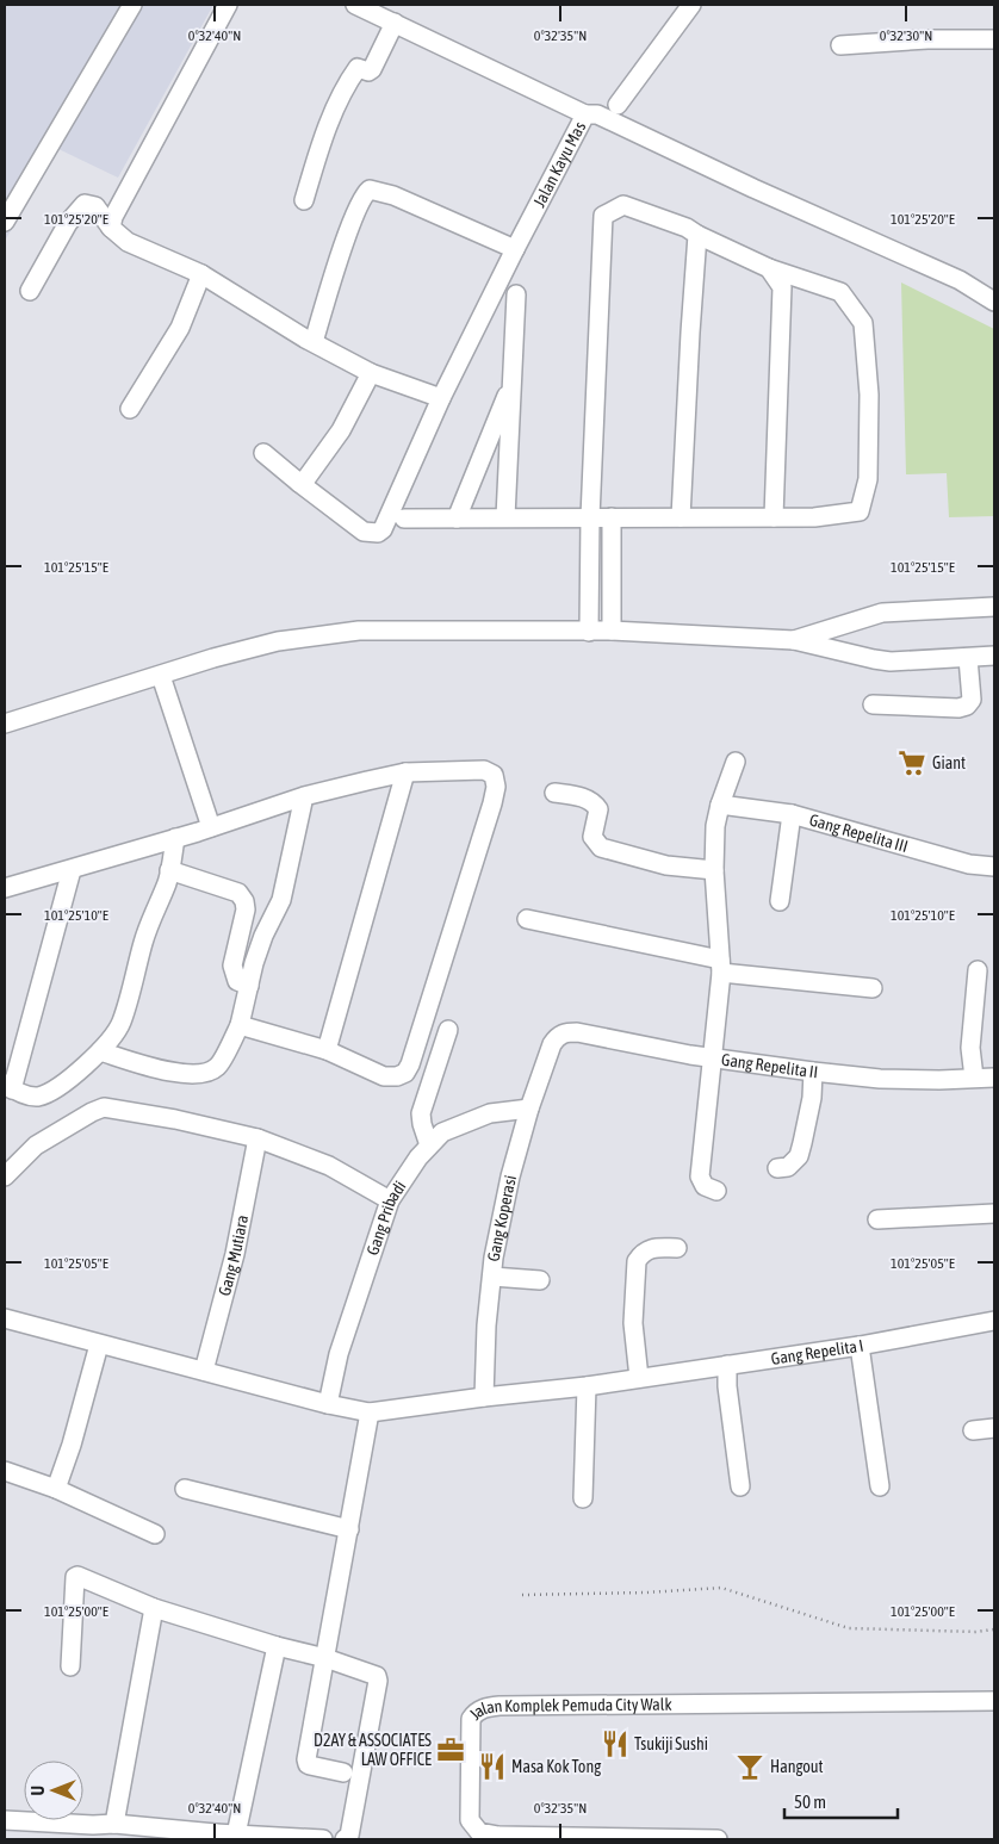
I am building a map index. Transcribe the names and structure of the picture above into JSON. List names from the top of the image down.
{
  "streets": {
    "street": [
      "Jalan Kayu Mas",
      "Gang Repelita III",
      "Gang Repelita II",
      "Gang Koperasi",
      "Gang Pribadi",
      "Gang Mutiara",
      "Gang Repelita I",
      "Jalan Komplek Pemuda City Walk"
    ]
  },
  "crossings": [
    ["Gang Repelita II", "Gang Koperasi"],
    ["Gang Koperasi", "Gang Pribadi"],
    ["Gang Koperasi", "Gang Repelita I"],
    ["Gang Pribadi", "Gang Repelita I"],
    ["Gang Mutiara", "Gang Repelita I"]
  ],
  "places": {
    "supermarket": ["Giant"],
    "restaurant": ["Tsukiji Sushi", "Masa Kok Tong"],
    "office": ["D2AY & ASSOCIATES LAW OFFICE"],
    "bar": ["Hangout"]
  },
  "scale_bar": "50 m",
  "north": "left",
  "coordinates": [
    "0°32'40\"N",
    "0°32'35\"N",
    "0°32'30\"N",
    "101°25'20\"E",
    "101°25'15\"E",
    "101°25'10\"E",
    "101°25'05\"E",
    "101°25'00\"E"
  ]
}
